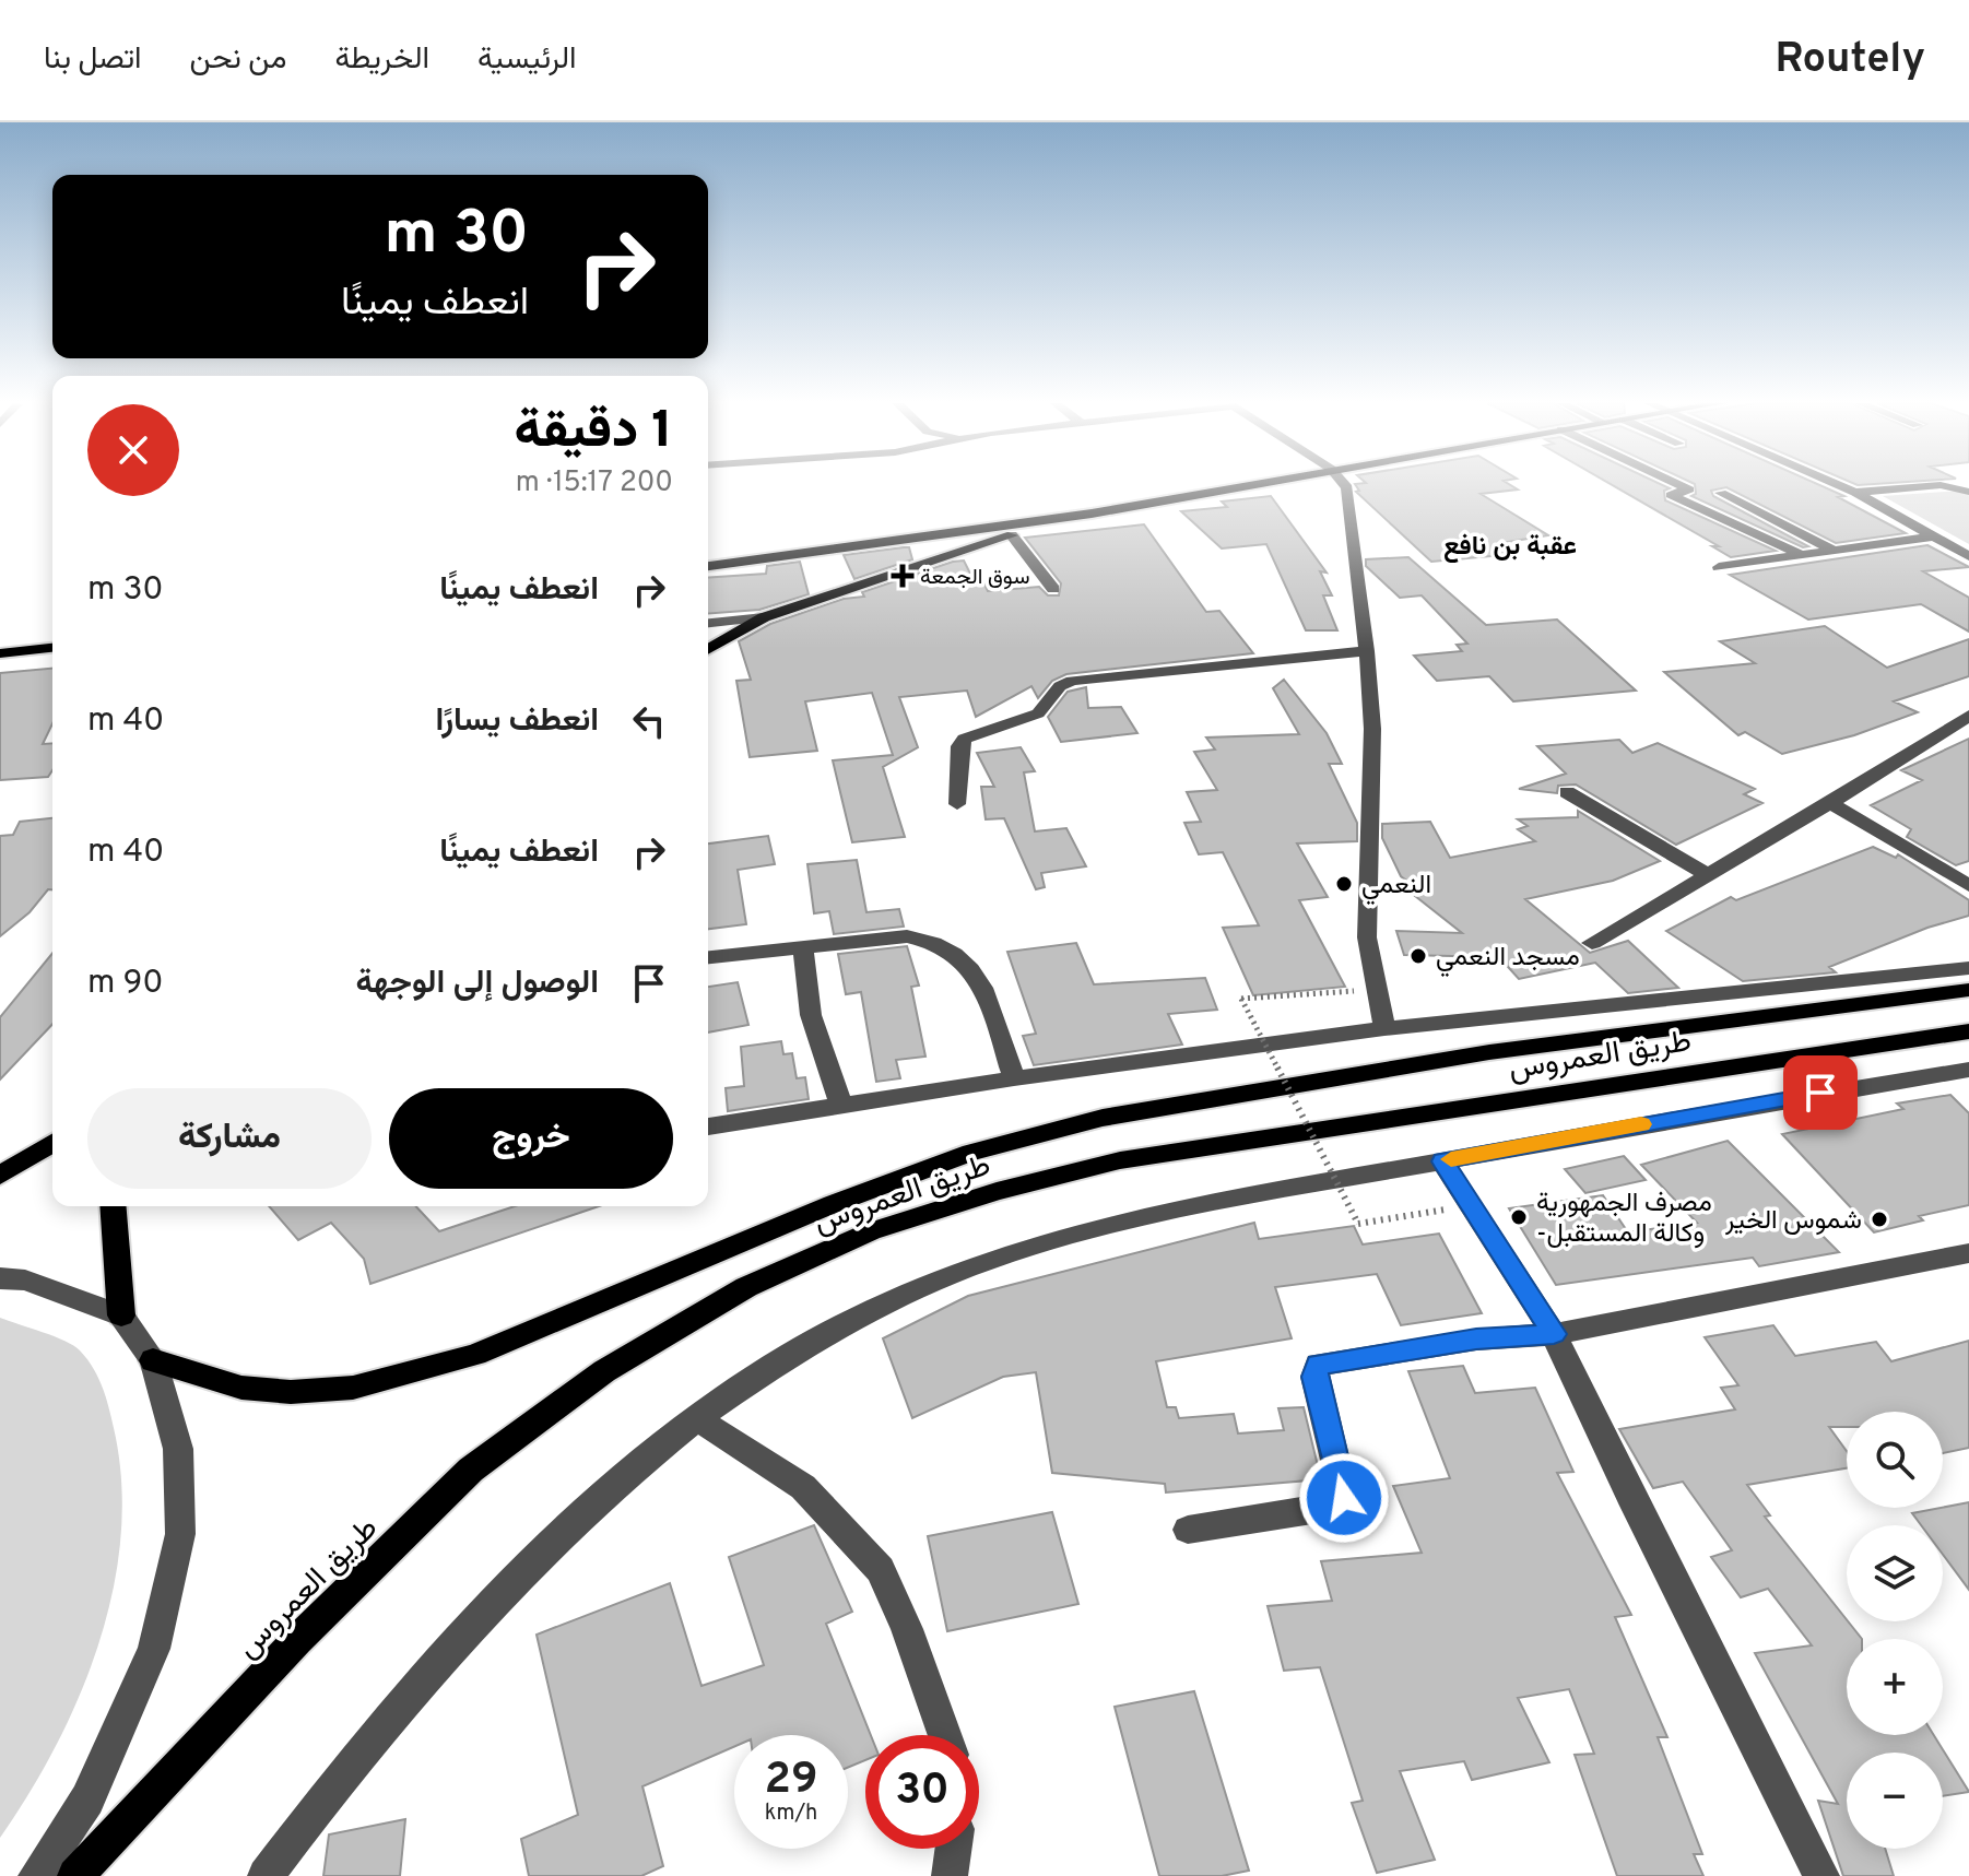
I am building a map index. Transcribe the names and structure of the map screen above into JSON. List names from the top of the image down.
{
  "streets": {
    "main road": ["طريق العمروس"]
  },
  "districts": ["عقبة بن نافع"],
  "places": {
    "health": ["سوق الجمعة"],
    "other": [
      "النعمي",
      "مسجد النعمي",
      "مصرف الجمهورية -وكالة المستقبل",
      "شموس الخير"
    ]
  },
  "page": {
    "header": "Routely",
    "nav": [
      "الرئيسية",
      "الخريطة",
      "من نحن",
      "اتصل بنا"
    ],
    "turn": ["30 m", "انعطف يمينًا"],
    "heading": ["1 دقيقة", "200 m · 15:17"],
    "list": [
      {
        "name": "انعطف يمينًا",
        "value": "30 m"
      },
      {
        "name": "انعطف يسارًا",
        "value": "40 m"
      },
      {
        "name": "انعطف يمينًا",
        "value": "40 m"
      },
      {
        "name": "الوصول إلى الوجهة",
        "value": "90 m"
      }
    ],
    "buttons": ["خروج", "مشاركة"],
    "map_buttons": ["+", "−"],
    "speed": "29 km/h",
    "limit": "30"
  }
}
